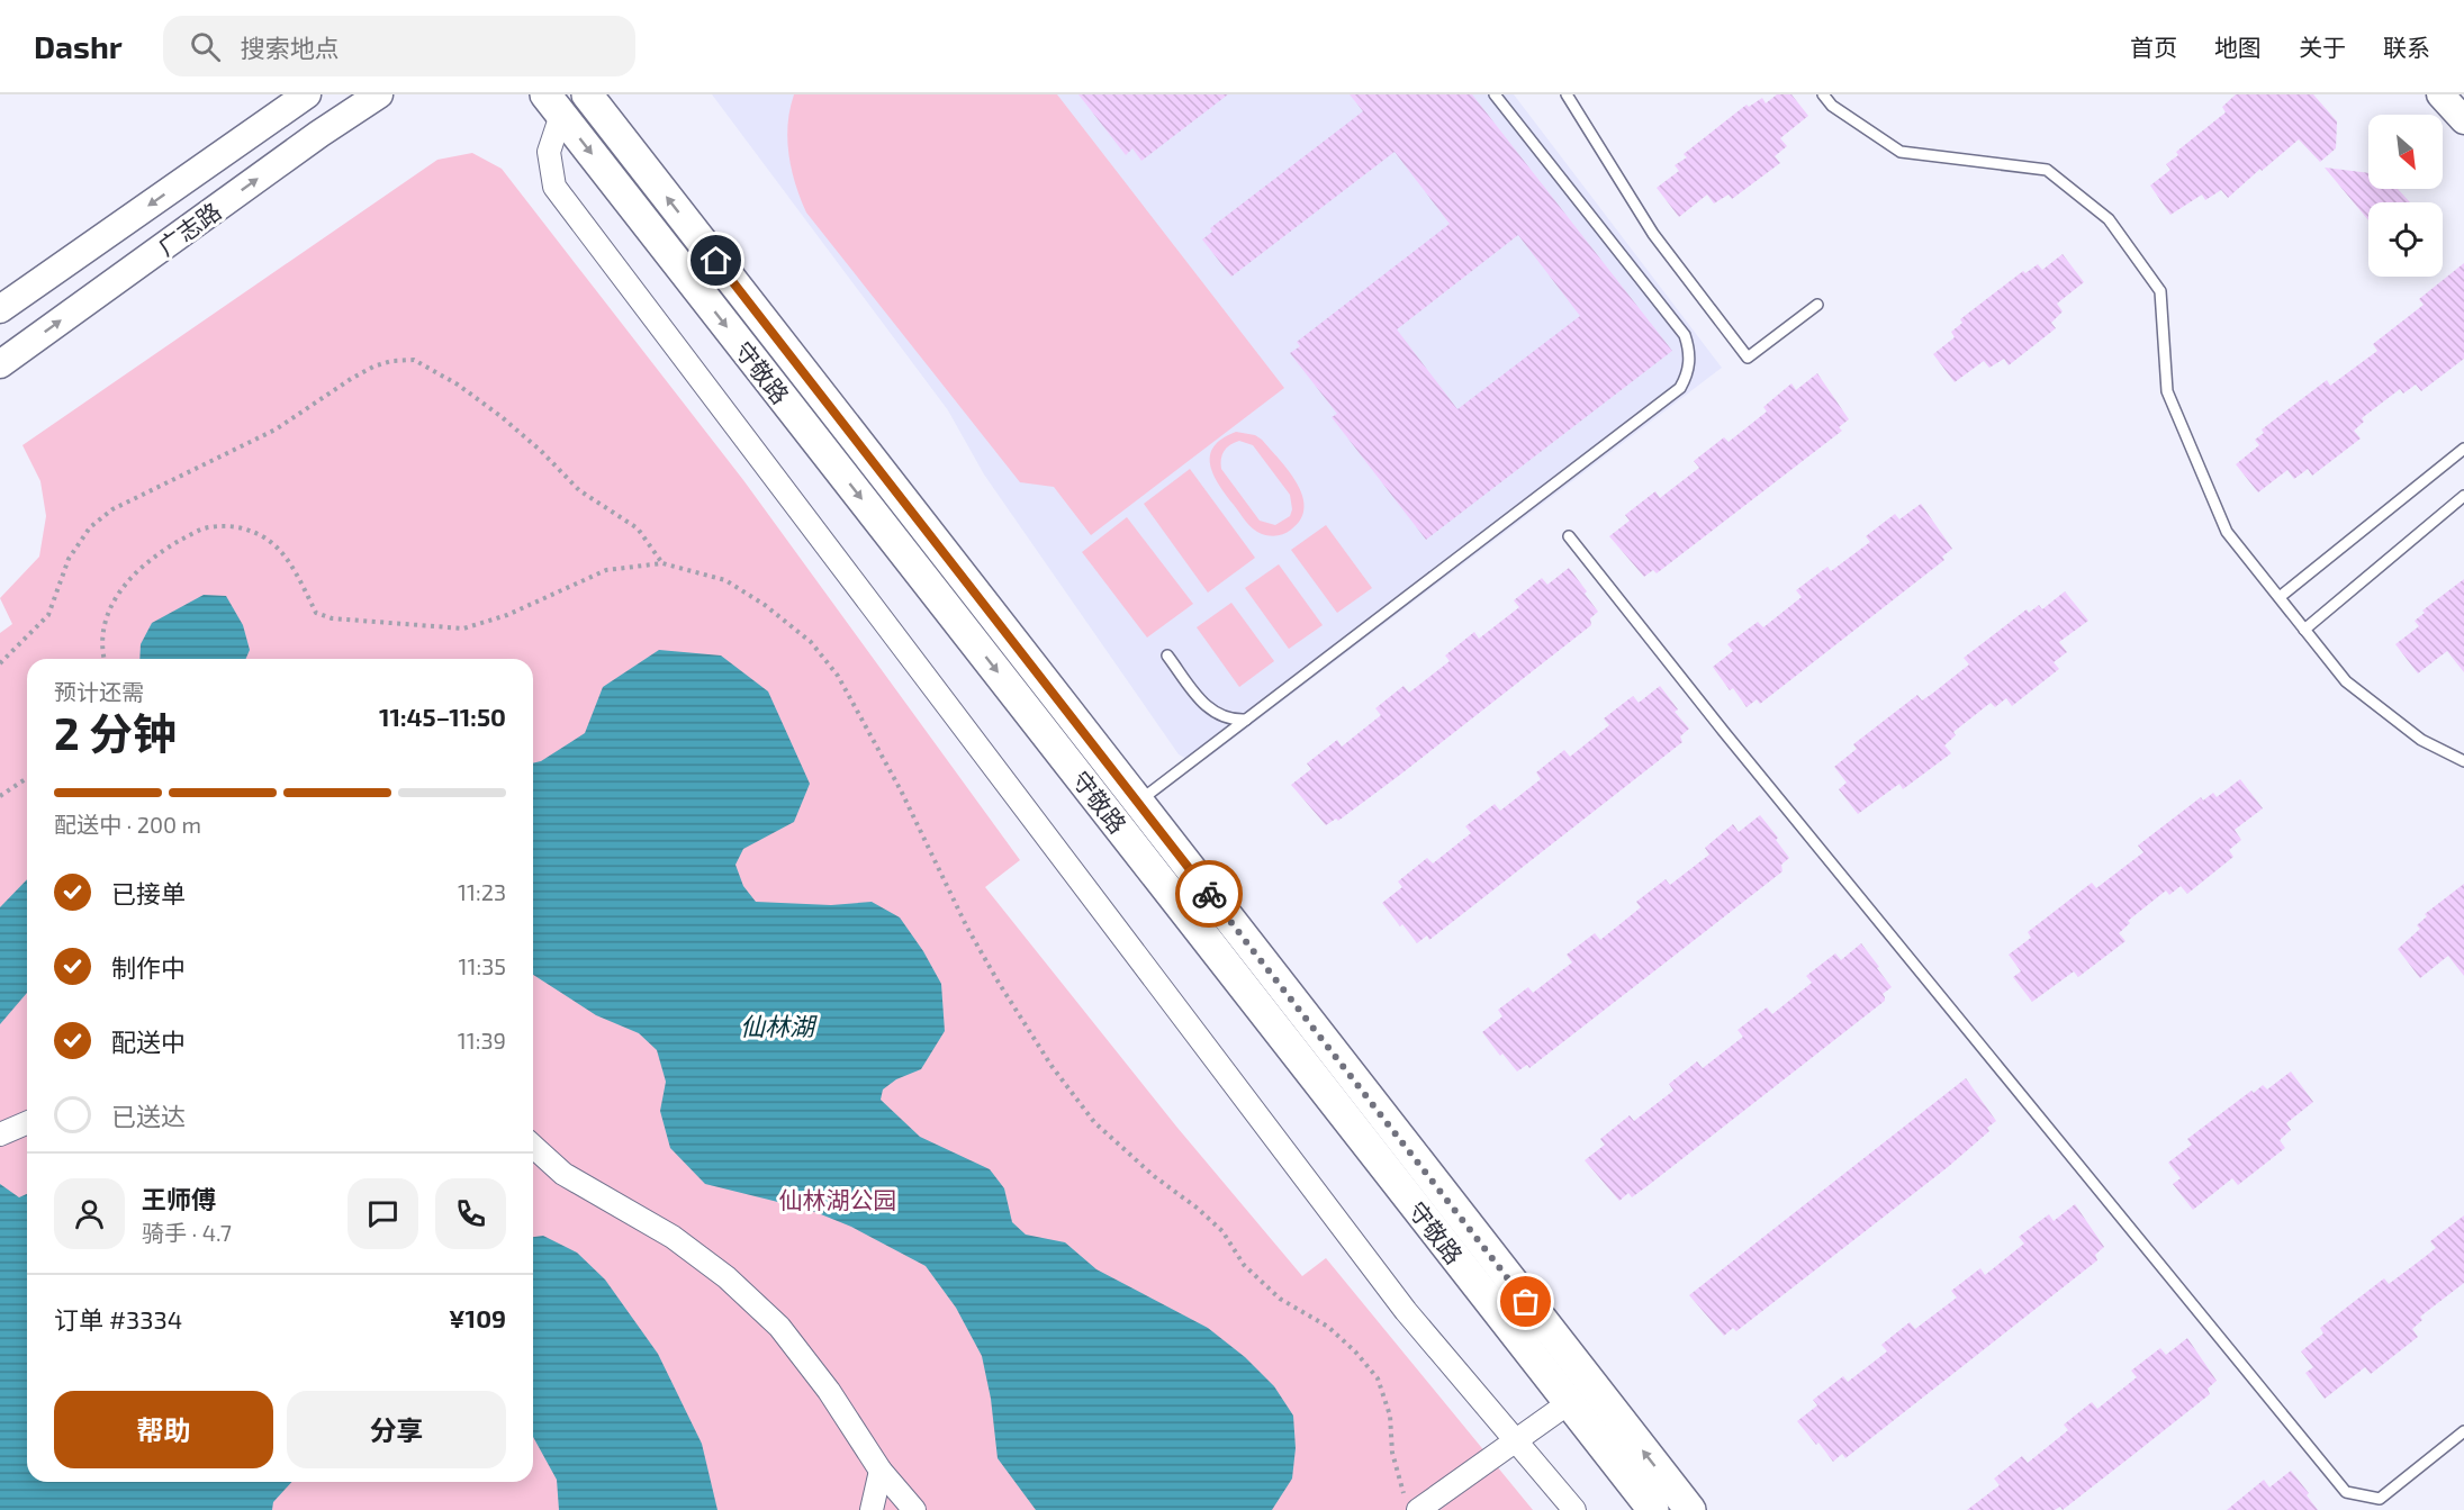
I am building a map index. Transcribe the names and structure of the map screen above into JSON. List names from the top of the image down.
{
  "streets": {
    "main road": ["守敬路"],
    "street": ["广志路"]
  },
  "water": ["仙林湖"],
  "parks": ["仙林湖公园"],
  "north": "bottom right",
  "page": {
    "header": "Dashr",
    "search": "搜索地点",
    "nav": [
      "首页",
      "地图",
      "关于",
      "联系"
    ],
    "heading": ["2 分钟", "预计还需", "11:45–11:50"],
    "panel": [
      "王师傅",
      "骑手 · 4.7",
      "订单 #3334",
      "¥109"
    ],
    "bar": "配送中 · 200 m",
    "list": [
      ["已接单", "11:23"],
      ["制作中", "11:35"],
      ["配送中", "11:39"],
      "已送达"
    ],
    "buttons": ["帮助", "分享"]
  }
}
